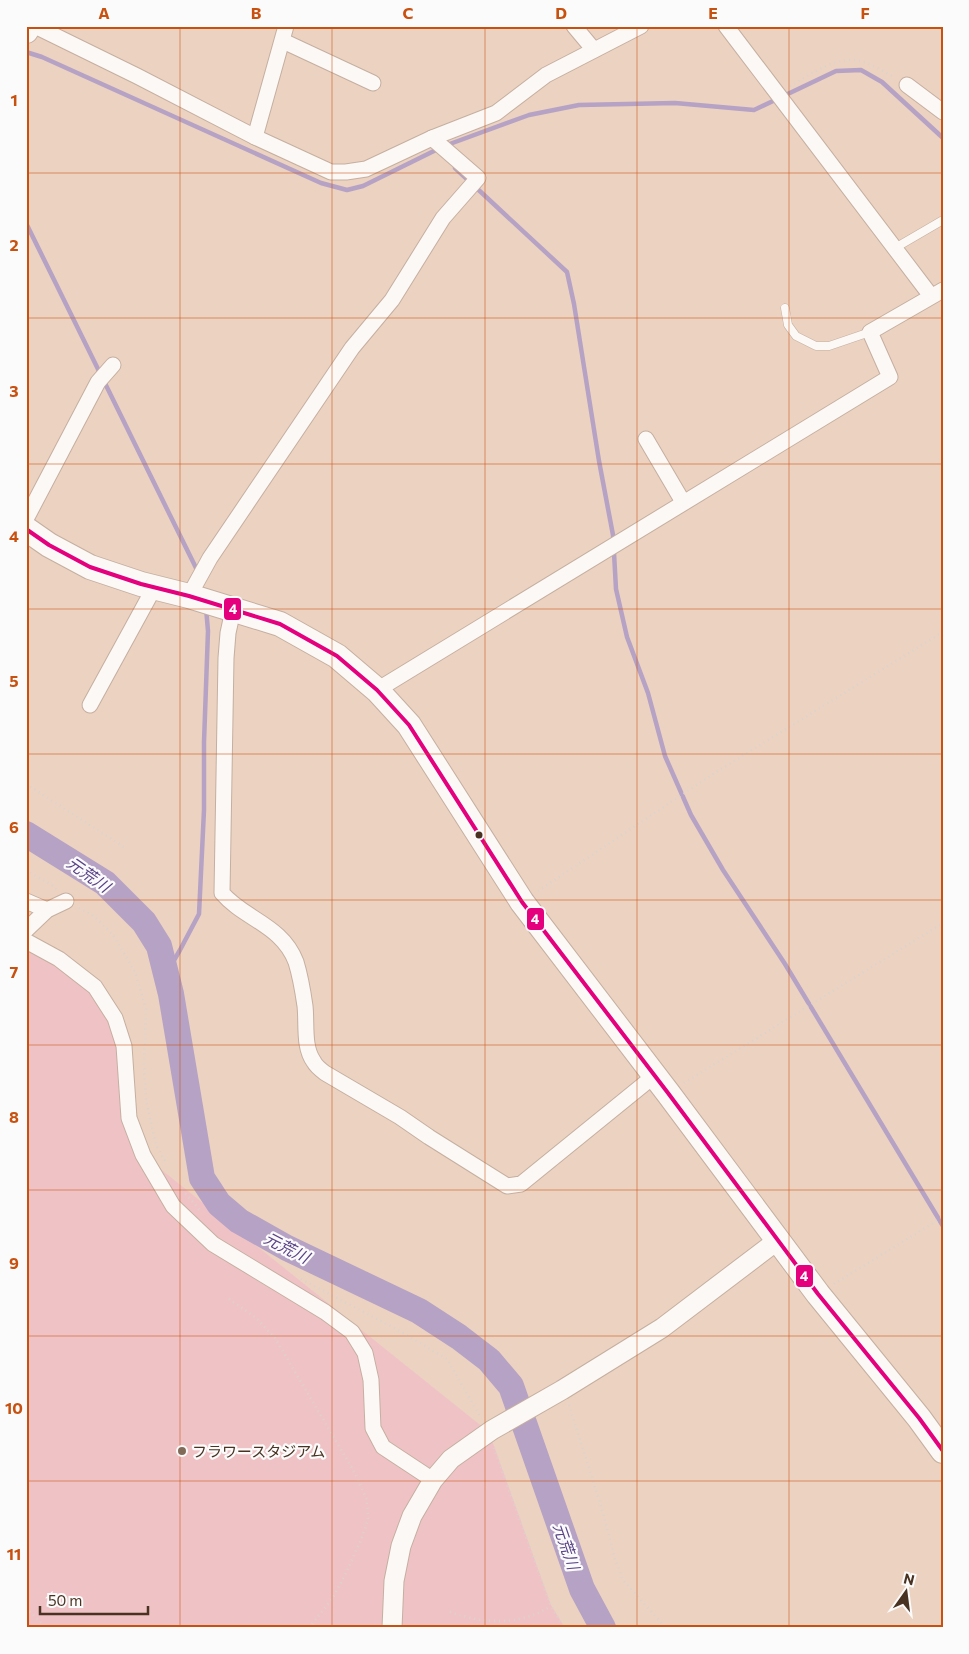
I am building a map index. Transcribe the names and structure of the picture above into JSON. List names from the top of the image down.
{
  "water": ["元荒川"],
  "places": ["フラワースタジアム"],
  "lines": ["transit line 4"],
  "scale_bar": "50 m",
  "north": "top",
  "grid": {
    "columns": [
      "A",
      "B",
      "C",
      "D",
      "E",
      "F"
    ],
    "rows": [
      "1",
      "2",
      "3",
      "4",
      "5",
      "6",
      "7",
      "8",
      "9",
      "10",
      "11"
    ]
  }
}
